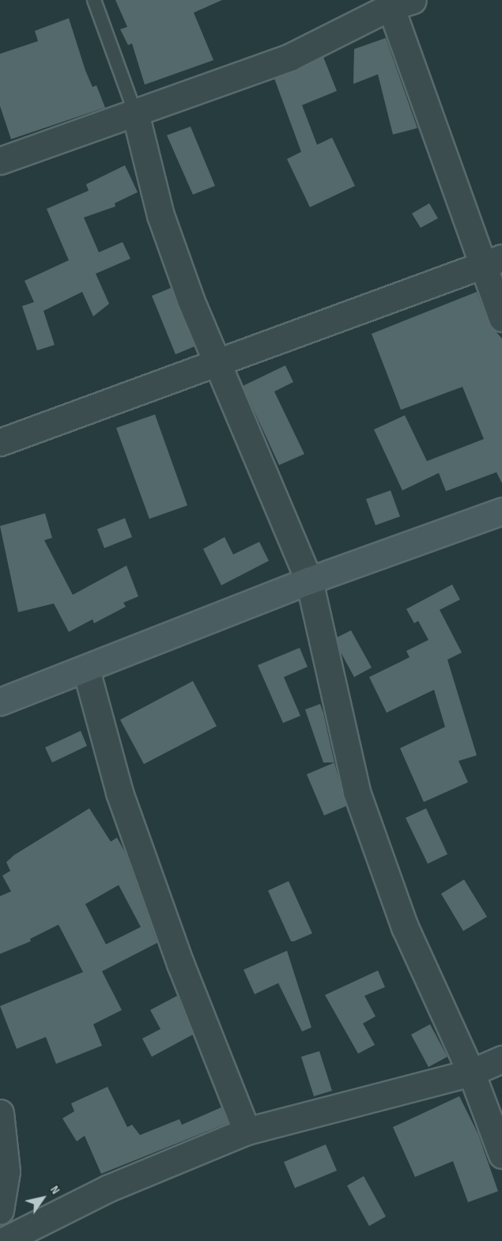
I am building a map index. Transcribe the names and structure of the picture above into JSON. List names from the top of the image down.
{
  "north": "top right"
}
